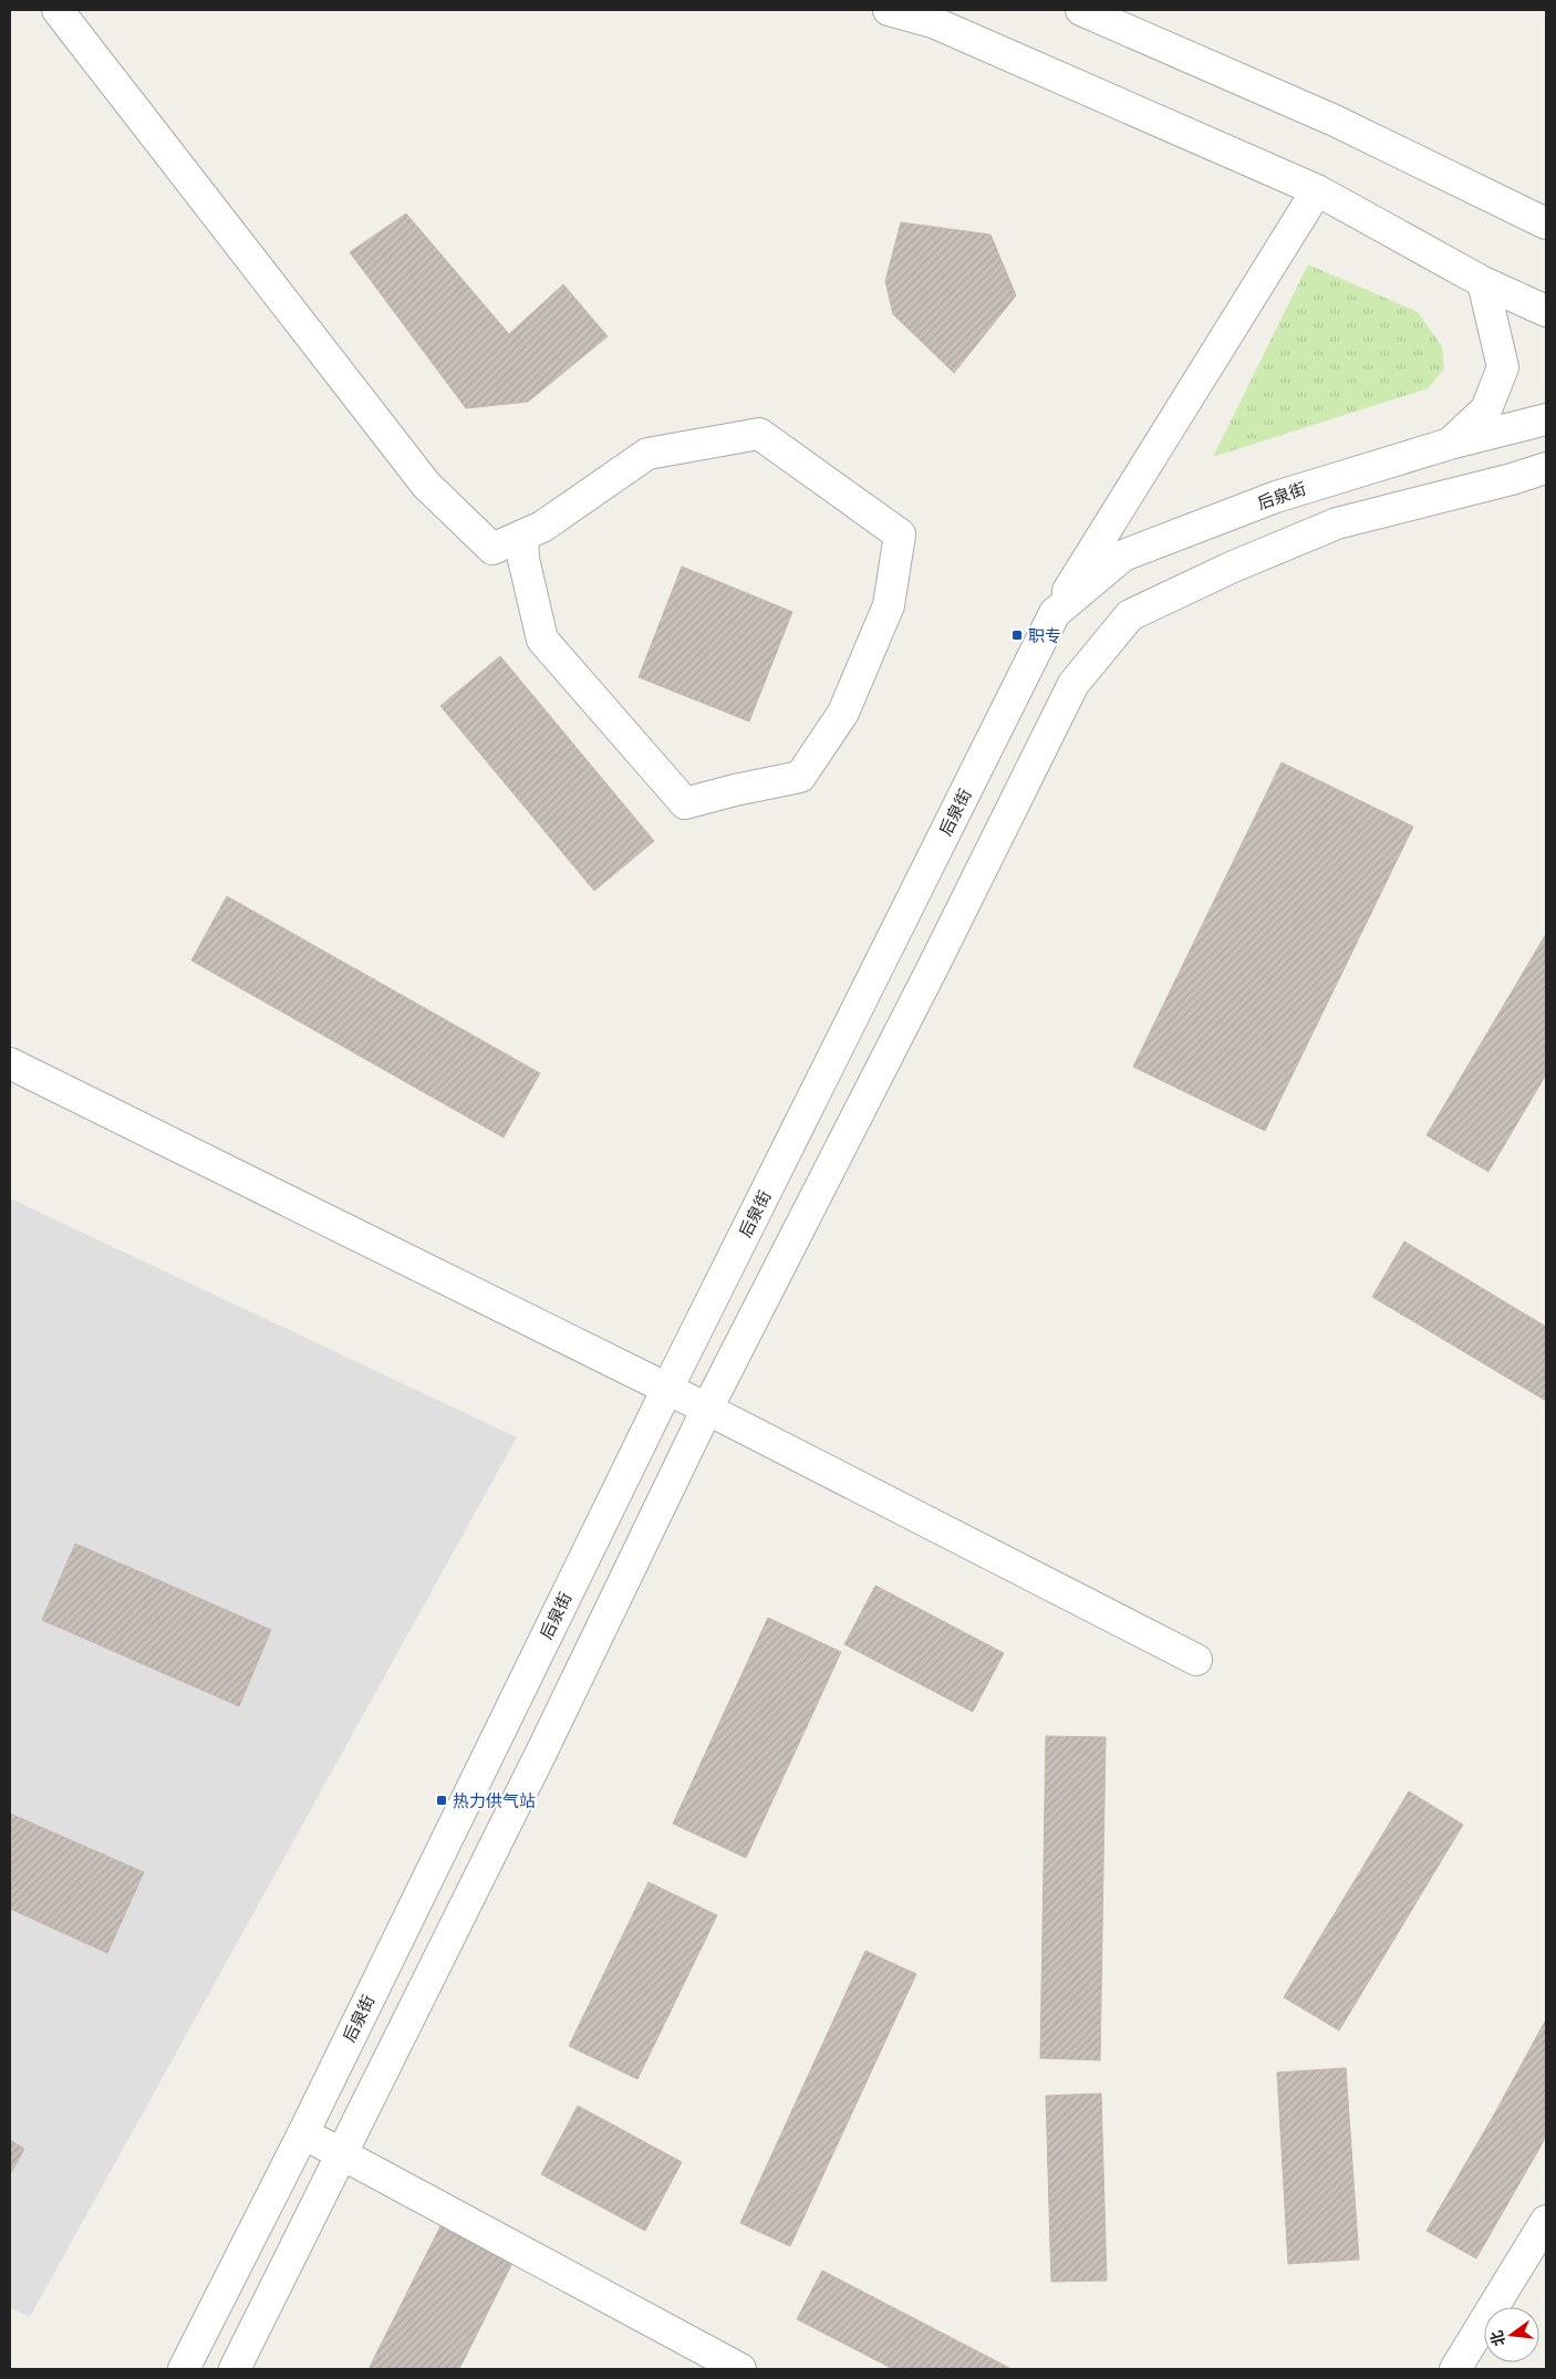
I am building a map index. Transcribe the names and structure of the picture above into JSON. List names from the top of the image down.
{
  "streets": {
    "street": ["后泉街"]
  },
  "places": {
    "transit": ["职专", "热力供气站"]
  },
  "north": "left"
}
